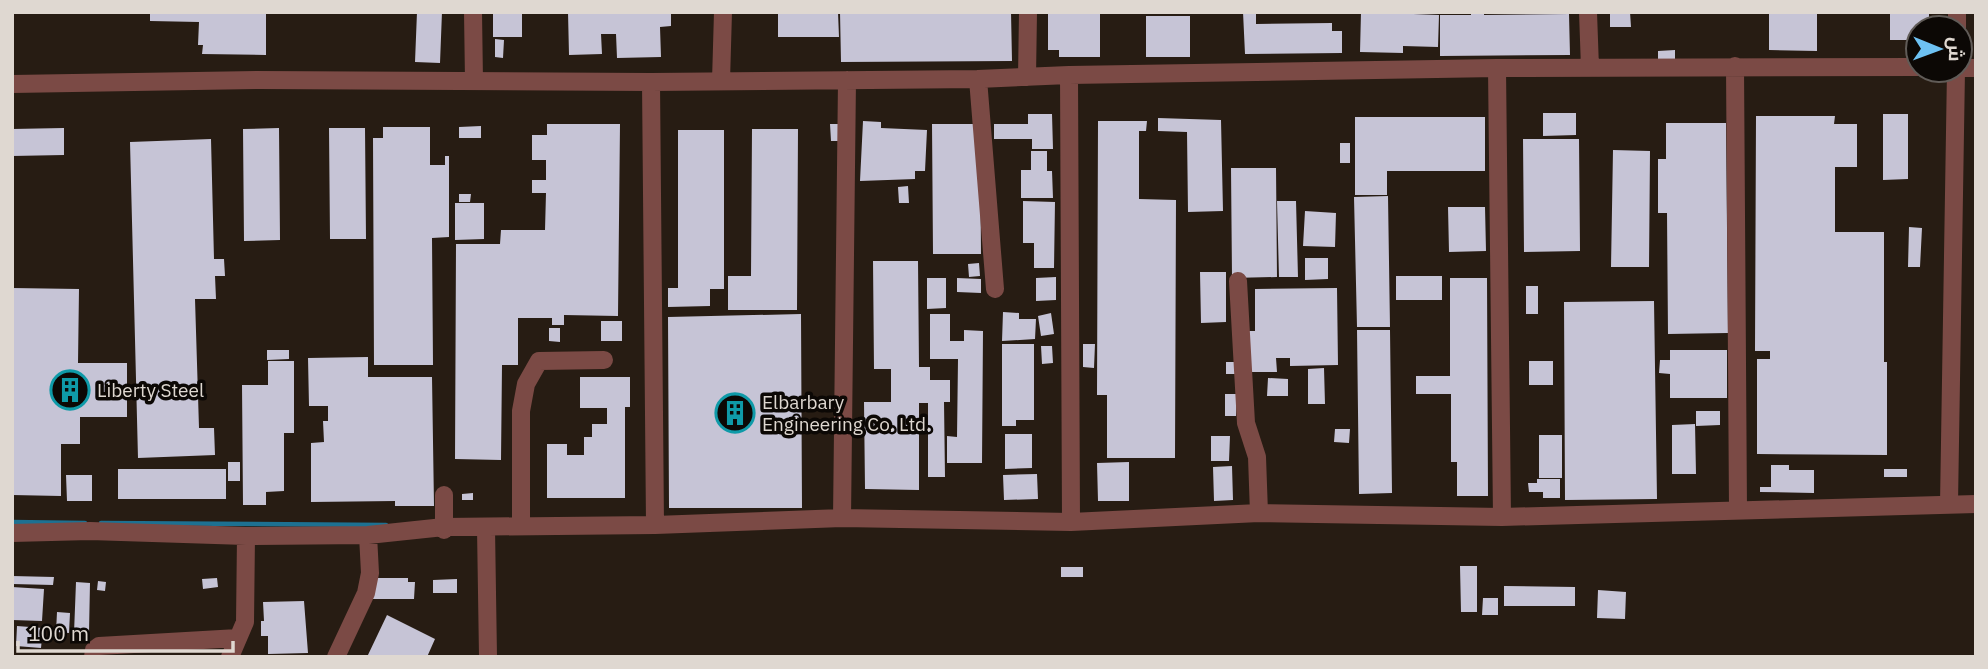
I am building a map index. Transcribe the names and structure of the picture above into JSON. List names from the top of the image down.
{
  "places": {
    "building": ["Liberty Steel", "Elbarbary Engineering Co. Ltd."]
  },
  "scale_bar": "100 m",
  "north": "right"
}
